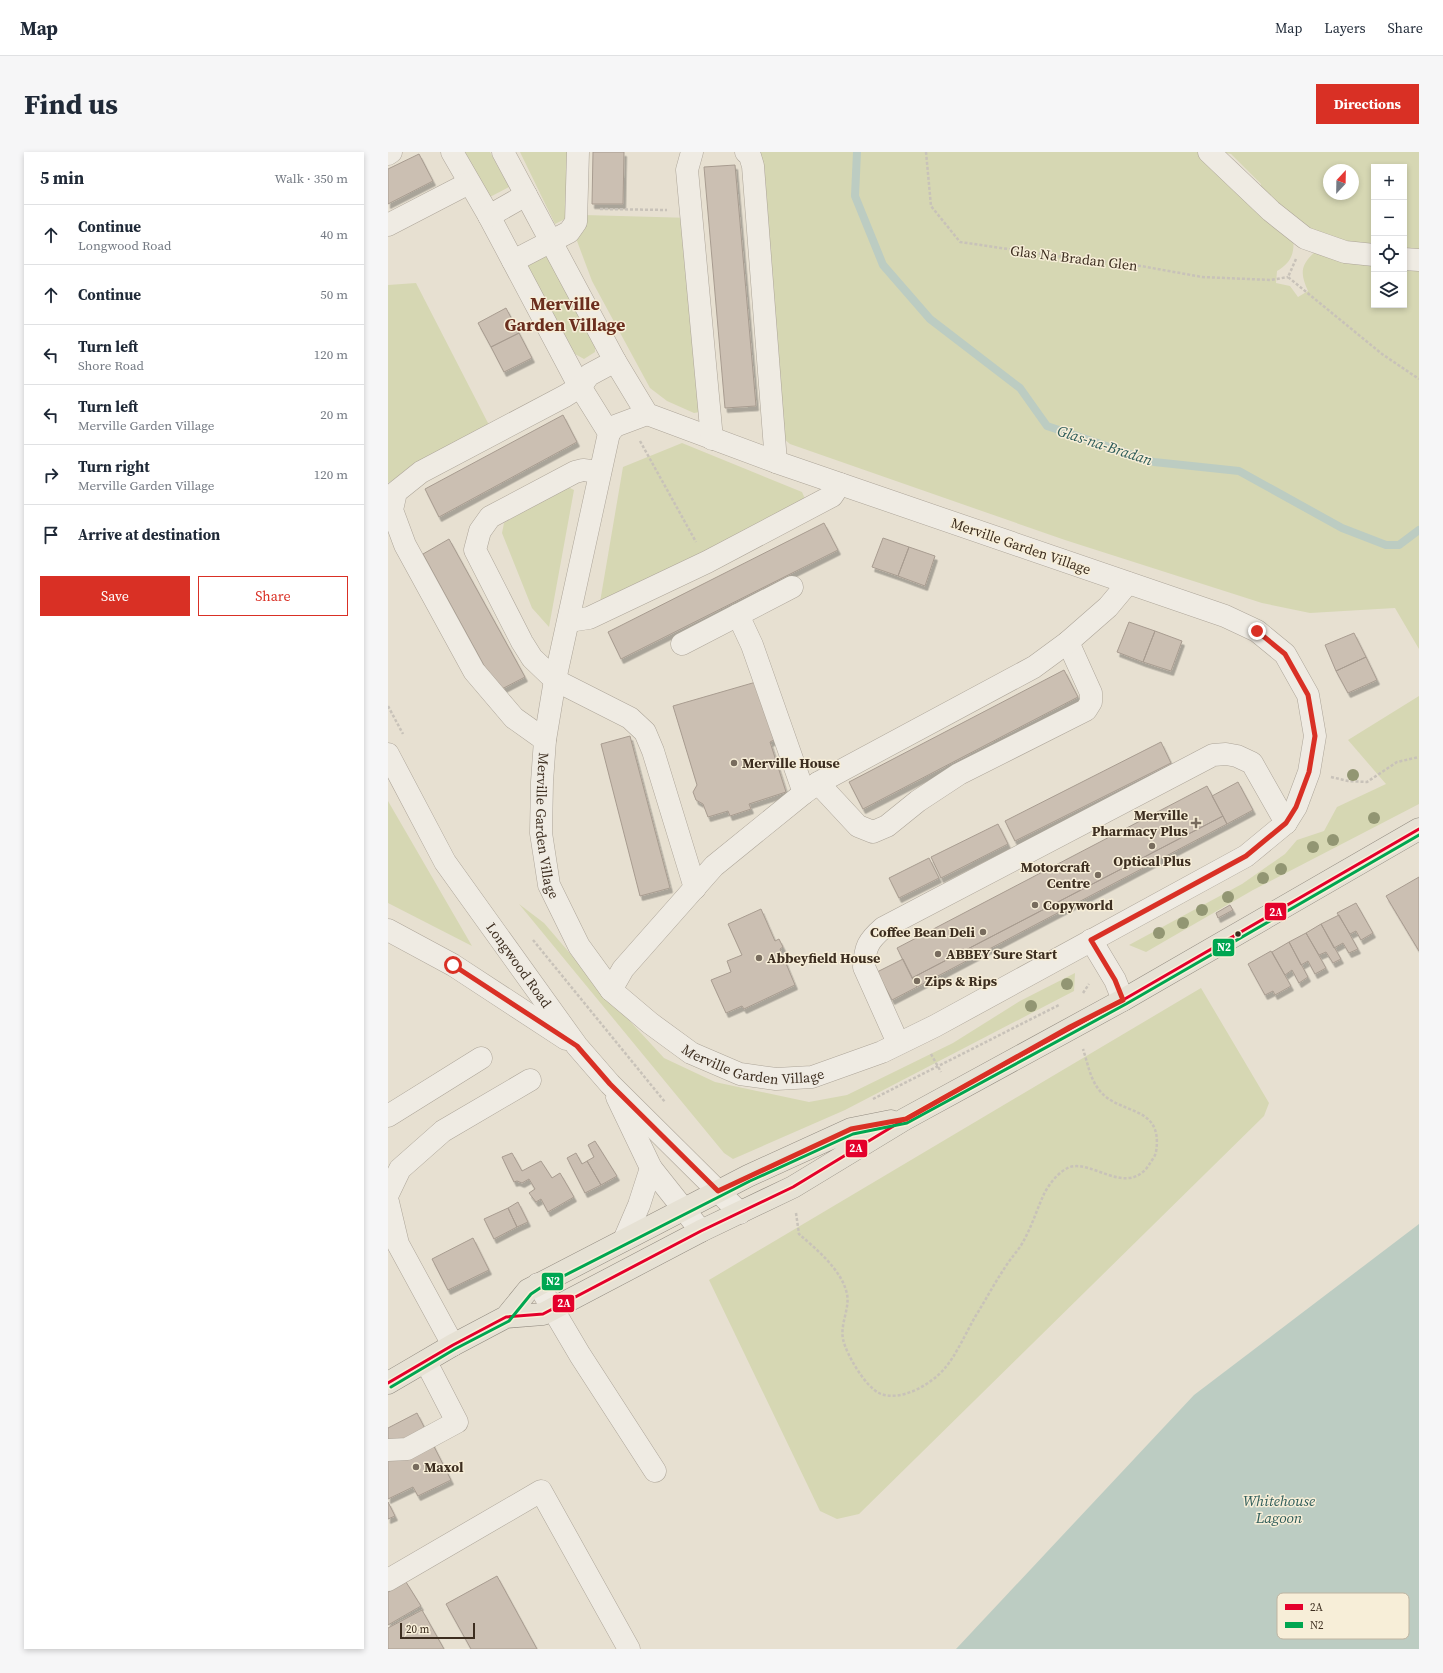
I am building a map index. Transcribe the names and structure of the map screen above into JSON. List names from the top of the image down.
{
  "streets": {
    "street": ["Merville Garden Village", "Longwood Road"],
    "path": ["Glas Na Bradan Glen"]
  },
  "districts": ["Merville Garden Village"],
  "water": ["Glas-na-Bradan", "Whitehouse Lagoon"],
  "places": {
    "other": [
      "Merville House",
      "Optical Plus",
      "Motorcraft Centre",
      "Copyworld",
      "Coffee Bean Deli",
      "ABBEY Sure Start",
      "Abbeyfield House",
      "Zips & Rips",
      "Maxol"
    ],
    "health": ["Merville Pharmacy Plus"]
  },
  "lines": ["transit line 2A", "transit line N2"],
  "legend": ["2A", "N2"],
  "scale_bar": "20 m",
  "north": "top",
  "page": {
    "header": "Map",
    "nav": ["Map", "Layers", "Share"],
    "buttons": [
      "Directions",
      ["Save", "Share"]
    ],
    "title": "Find us",
    "heading": ["5 min", "Walk · 350 m"],
    "map_buttons": ["+", "−"],
    "list": [
      ["Continue", "Longwood Road", "40 m"],
      ["Continue", "50 m"],
      ["Turn left", "Shore Road", "120 m"],
      ["Turn left", "Merville Garden Village", "20 m"],
      ["Turn right", "Merville Garden Village", "120 m"],
      "Arrive at destination"
    ],
    "scale": "20 m"
  }
}
